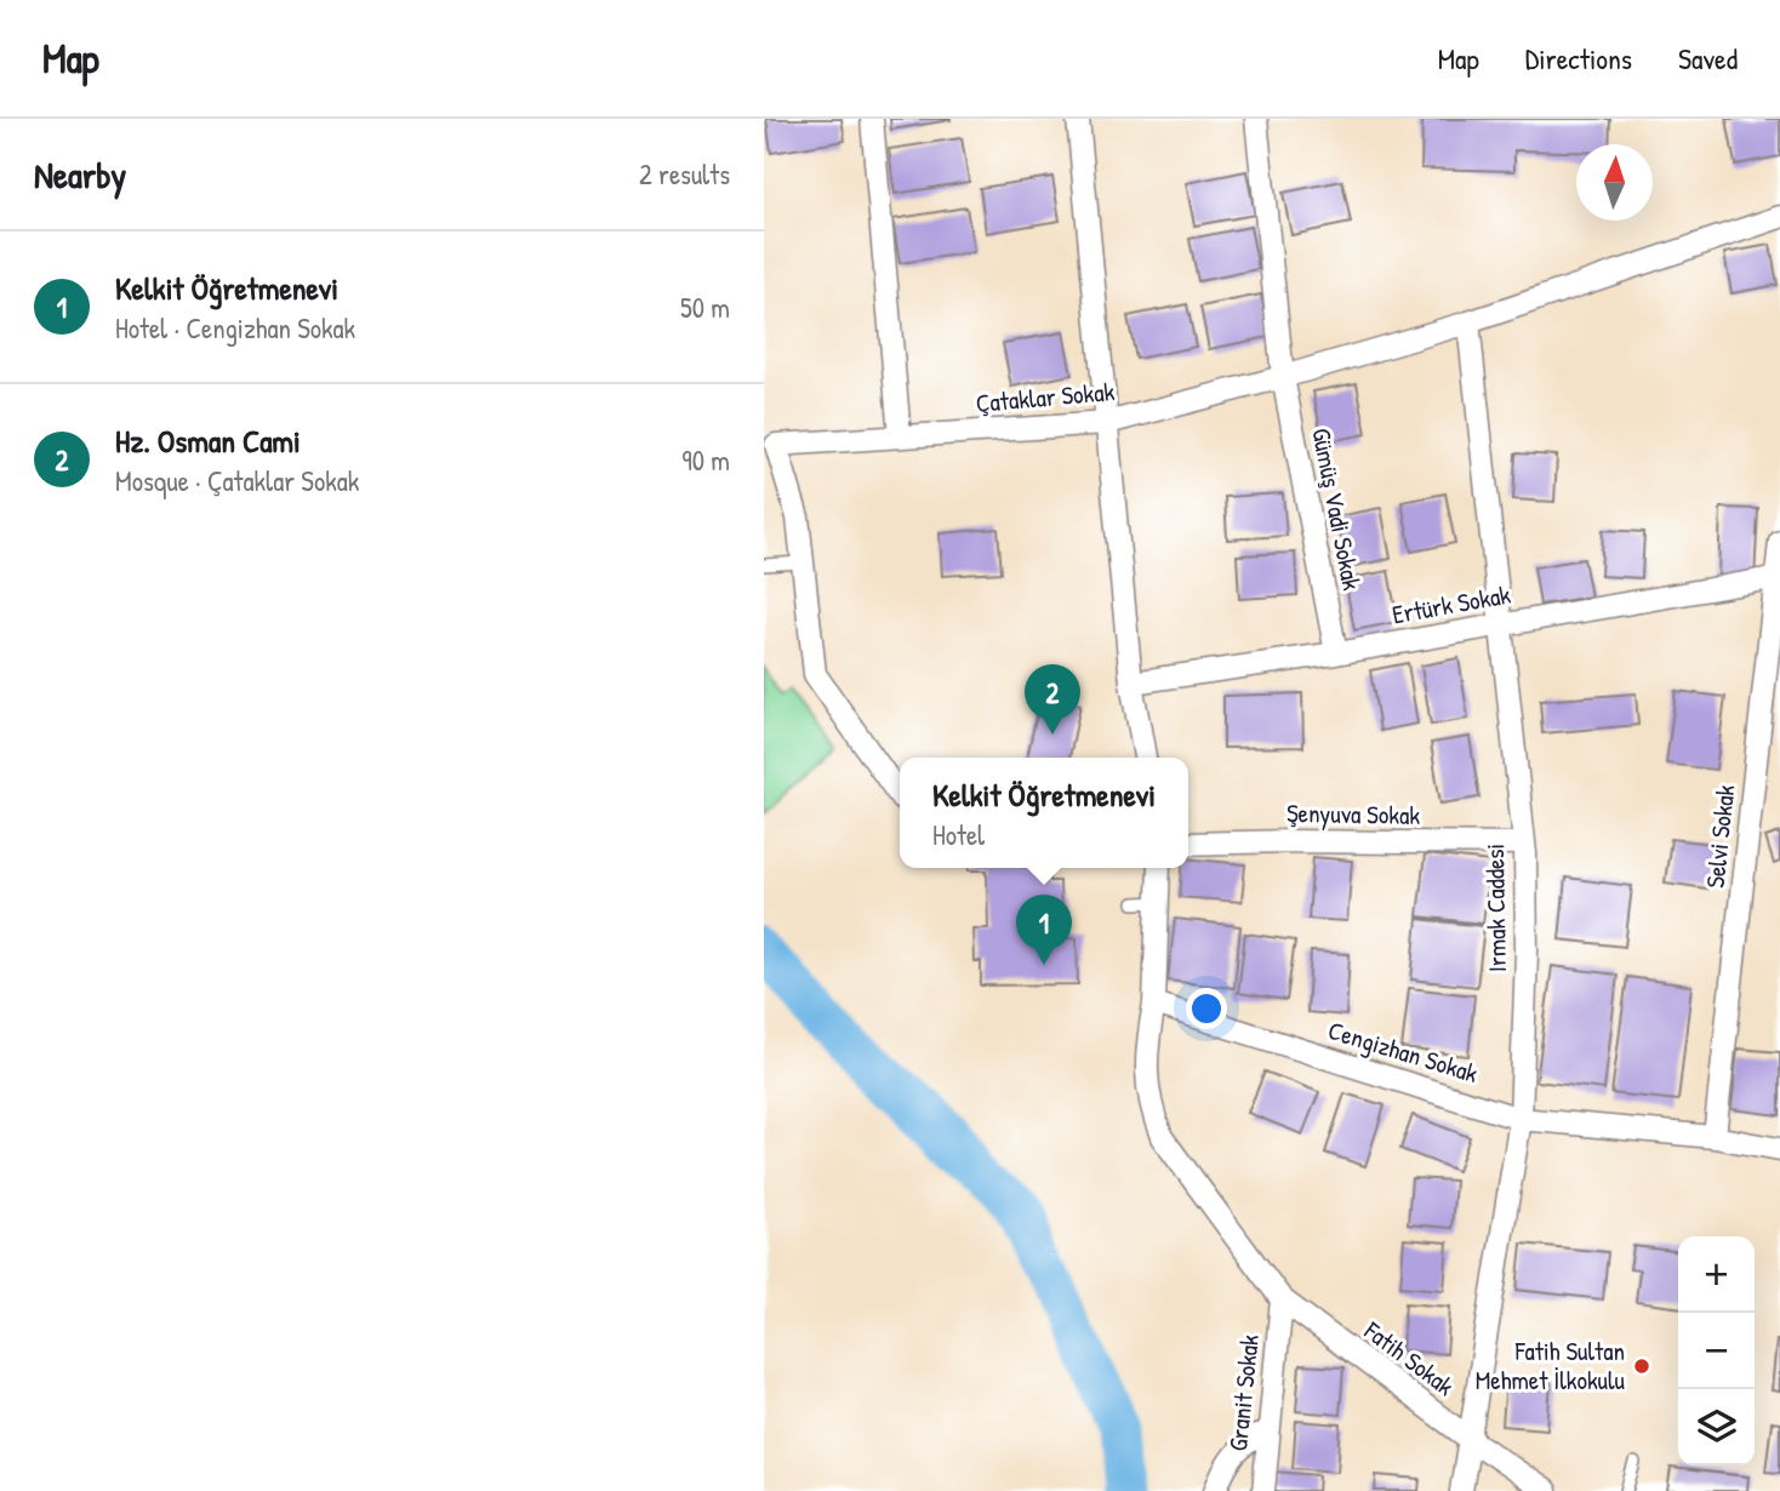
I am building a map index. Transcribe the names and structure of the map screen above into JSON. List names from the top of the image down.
{
  "streets": {
    "street": [
      "Çataklar Sokak",
      "Gümüş Vadi Sokak",
      "Ertürk Sokak",
      "Şenyuva Sokak",
      "Selvi Sokak",
      "Irmak Caddesi",
      "Cengizhan Sokak",
      "Fatih Sokak",
      "Granit Sokak"
    ]
  },
  "crossings": [
    ["Çataklar Sokak", "Gümüş Vadi Sokak"],
    ["Çataklar Sokak", "Irmak Caddesi"],
    ["Gümüş Vadi Sokak", "Ertürk Sokak"],
    ["Ertürk Sokak", "Selvi Sokak"],
    ["Ertürk Sokak", "Irmak Caddesi"],
    ["Şenyuva Sokak", "Irmak Caddesi"],
    ["Selvi Sokak", "Cengizhan Sokak"],
    ["Irmak Caddesi", "Cengizhan Sokak"],
    ["Irmak Caddesi", "Fatih Sokak"],
    ["Cengizhan Sokak", "Fatih Sokak"],
    ["Fatih Sokak", "Granit Sokak"]
  ],
  "places": ["Fatih Sultan Mehmet İlkokulu"],
  "north": "top",
  "page": {
    "header": "Map",
    "nav": ["Map", "Directions", "Saved"],
    "heading": ["Nearby", "2 results"],
    "list": [
      {
        "mark": "1",
        "name": "Kelkit Öğretmenevi",
        "note": "Hotel · Cengizhan Sokak",
        "value": "50 m"
      },
      {
        "mark": "2",
        "name": "Hz. Osman Cami",
        "note": "Mosque · Çataklar Sokak",
        "value": "90 m"
      }
    ],
    "pins": ["2", "1"],
    "popup": ["Kelkit Öğretmenevi", "Hotel"],
    "map_buttons": ["+", "−"]
  }
}
